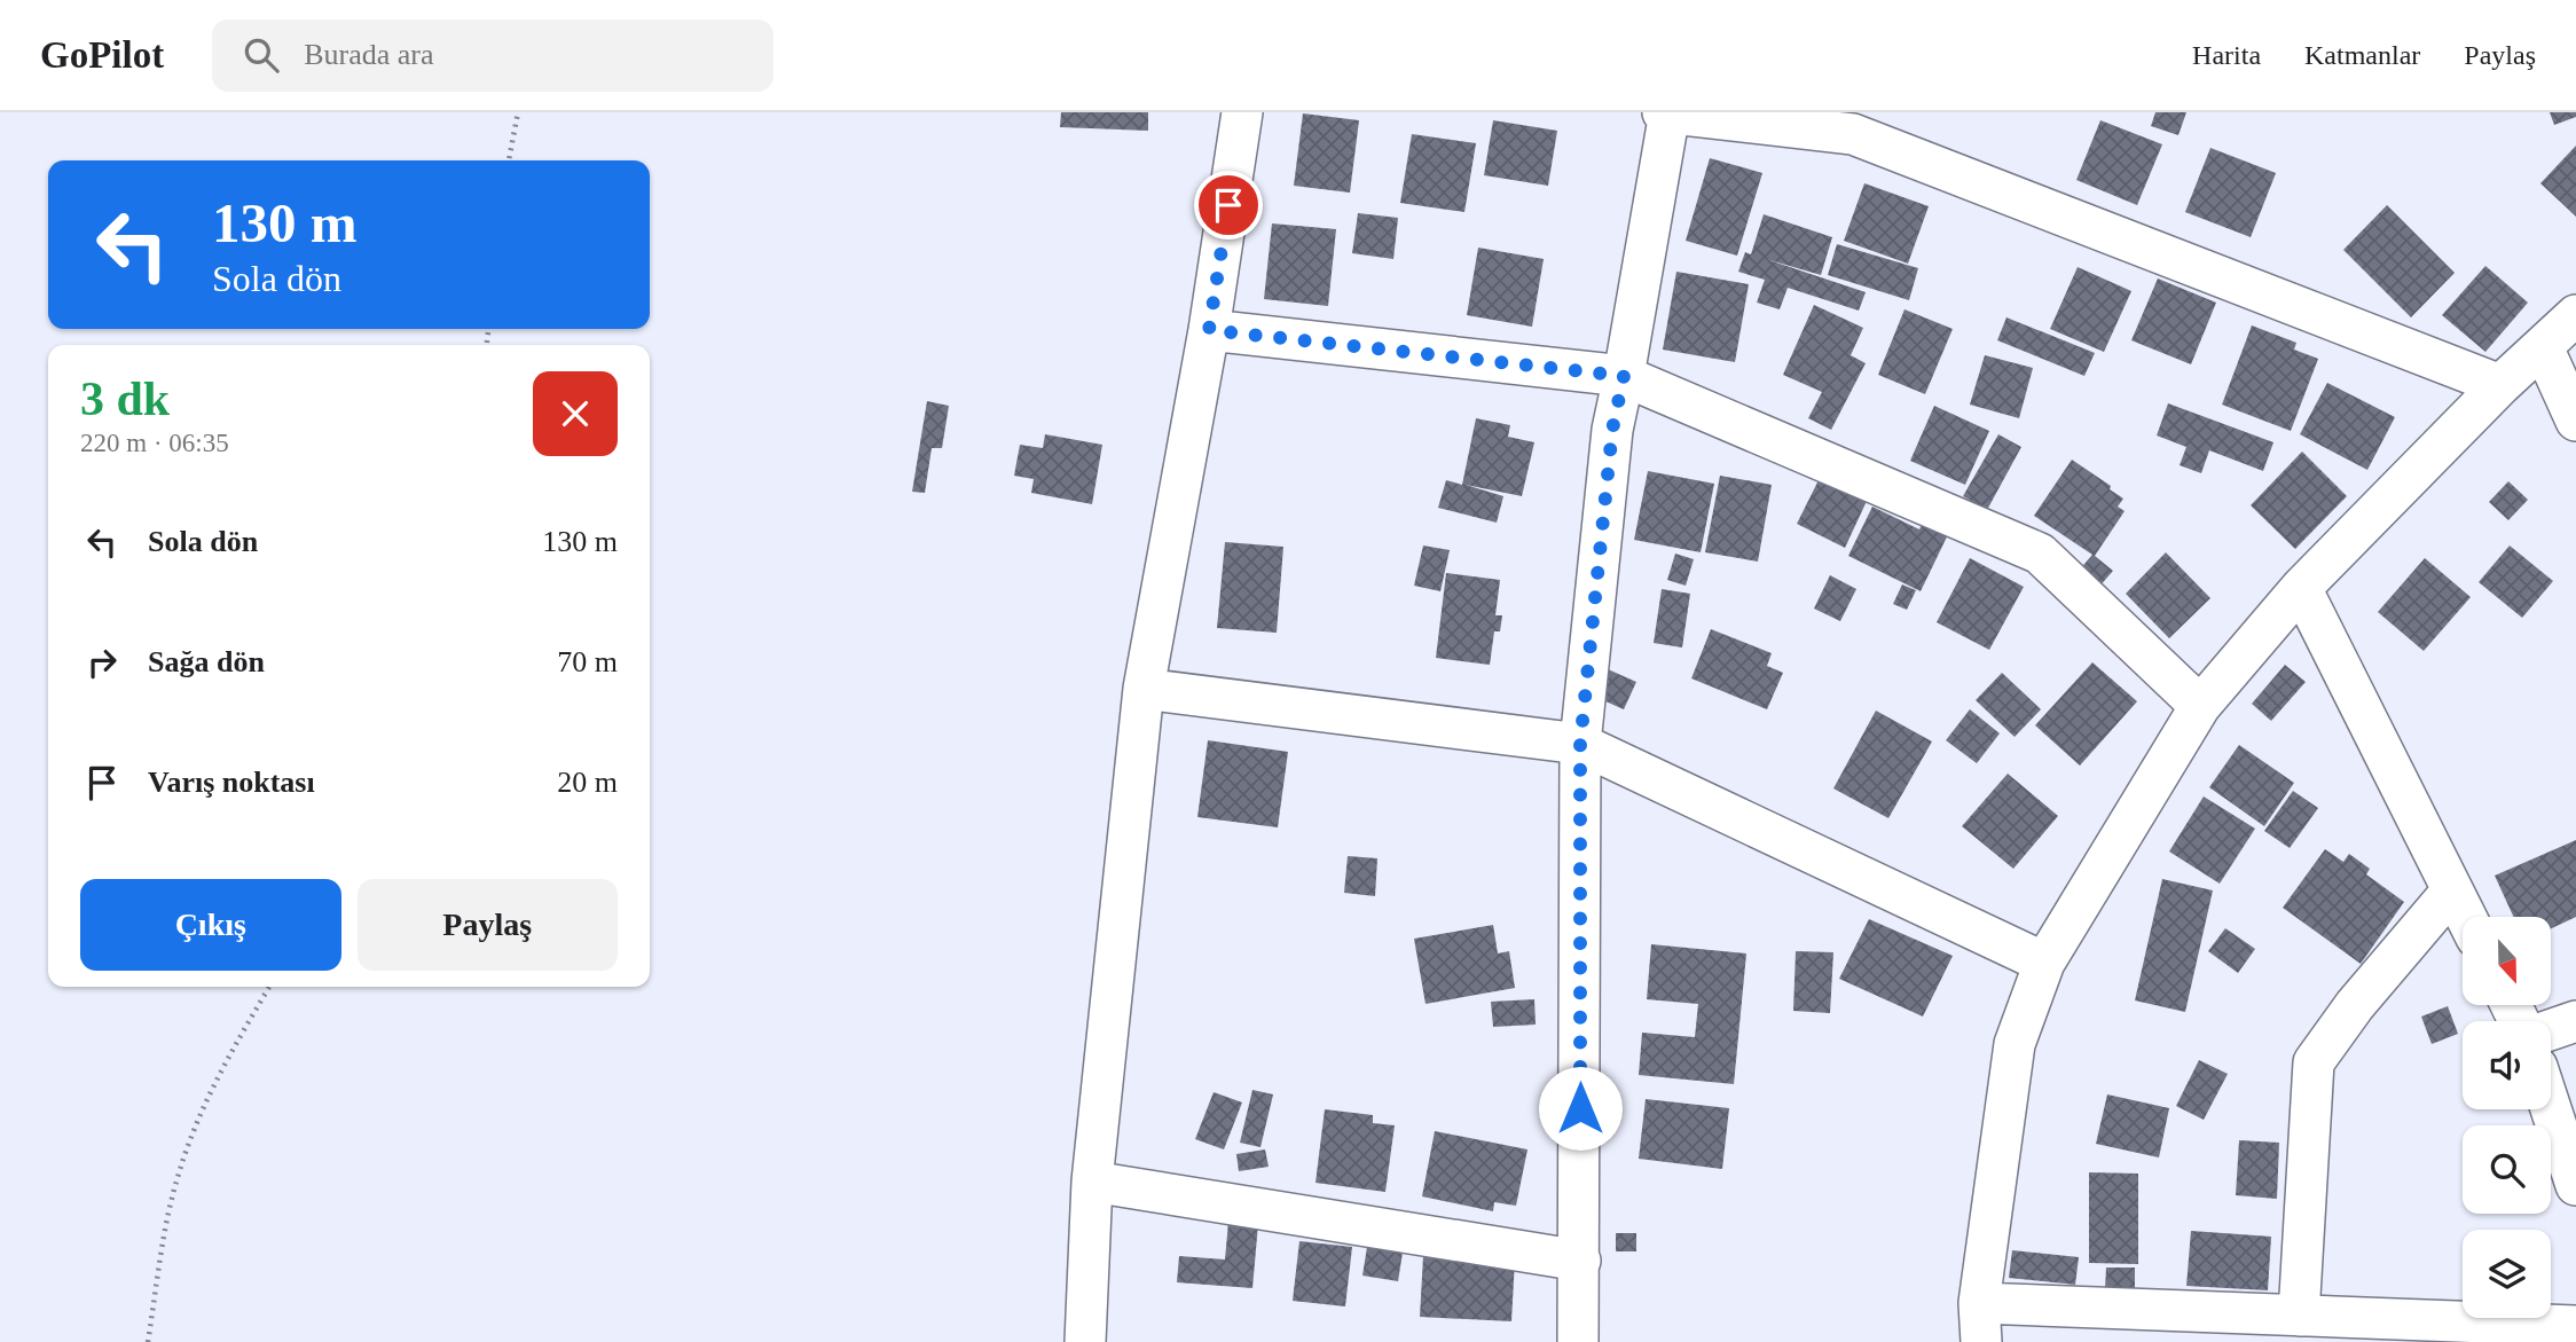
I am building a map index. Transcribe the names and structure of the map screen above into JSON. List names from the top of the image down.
{
  "north": "bottom",
  "page": {
    "header": "GoPilot",
    "search": "Burada ara",
    "nav": ["Harita", "Katmanlar", "Paylaş"],
    "turn": ["130 m", "Sola dön"],
    "heading": ["3 dk", "220 m · 06:35"],
    "list": [
      {
        "name": "Sola dön",
        "value": "130 m"
      },
      {
        "name": "Sağa dön",
        "value": "70 m"
      },
      {
        "name": "Varış noktası",
        "value": "20 m"
      }
    ],
    "buttons": ["Çıkış", "Paylaş"]
  }
}
